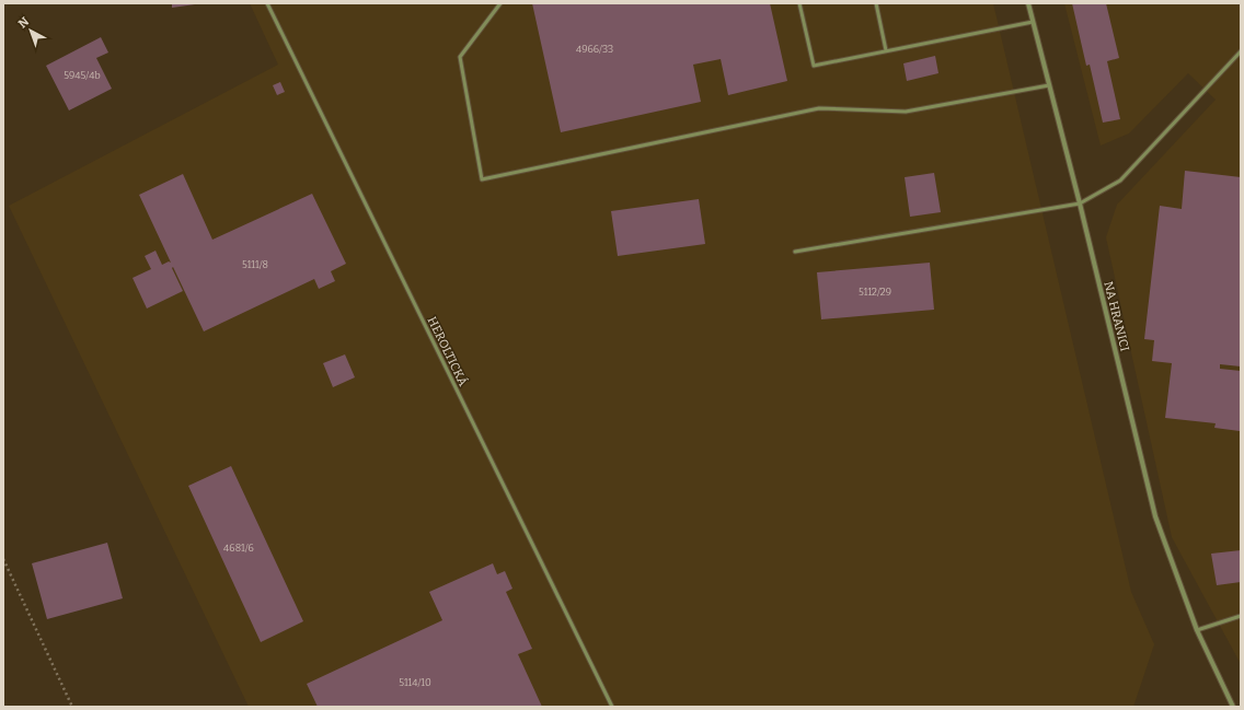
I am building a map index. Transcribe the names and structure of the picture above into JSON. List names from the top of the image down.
{
  "streets": {
    "street": ["NA HRANICI"],
    "lane": ["HEROLTICKÁ"]
  },
  "house_numbers": [
    "4966/33",
    "5945/4b",
    "5111/8",
    "5112/29",
    "4681/6",
    "5114/10"
  ],
  "north": "top left"
}
